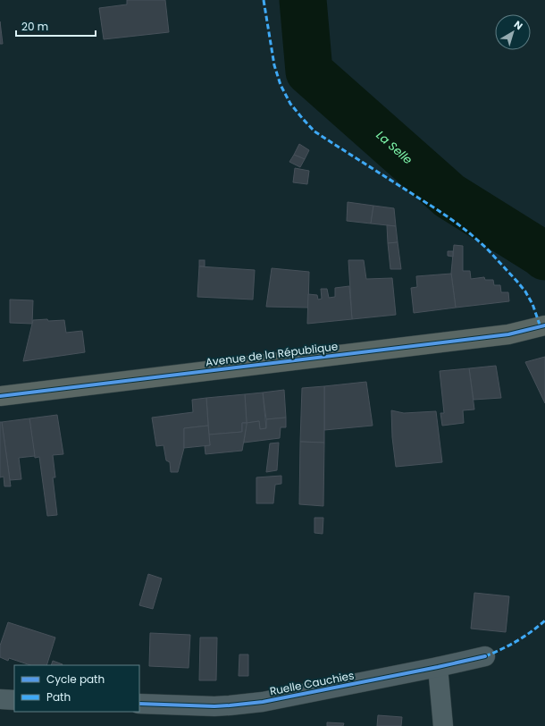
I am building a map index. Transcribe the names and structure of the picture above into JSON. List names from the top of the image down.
{
  "streets": {
    "main road": ["Avenue de la République"],
    "street": ["Ruelle Cauchies"]
  },
  "water": ["La Selle"],
  "legend": ["Cycle path", "Path"],
  "scale_bar": "20 m",
  "north": "top right"
}
